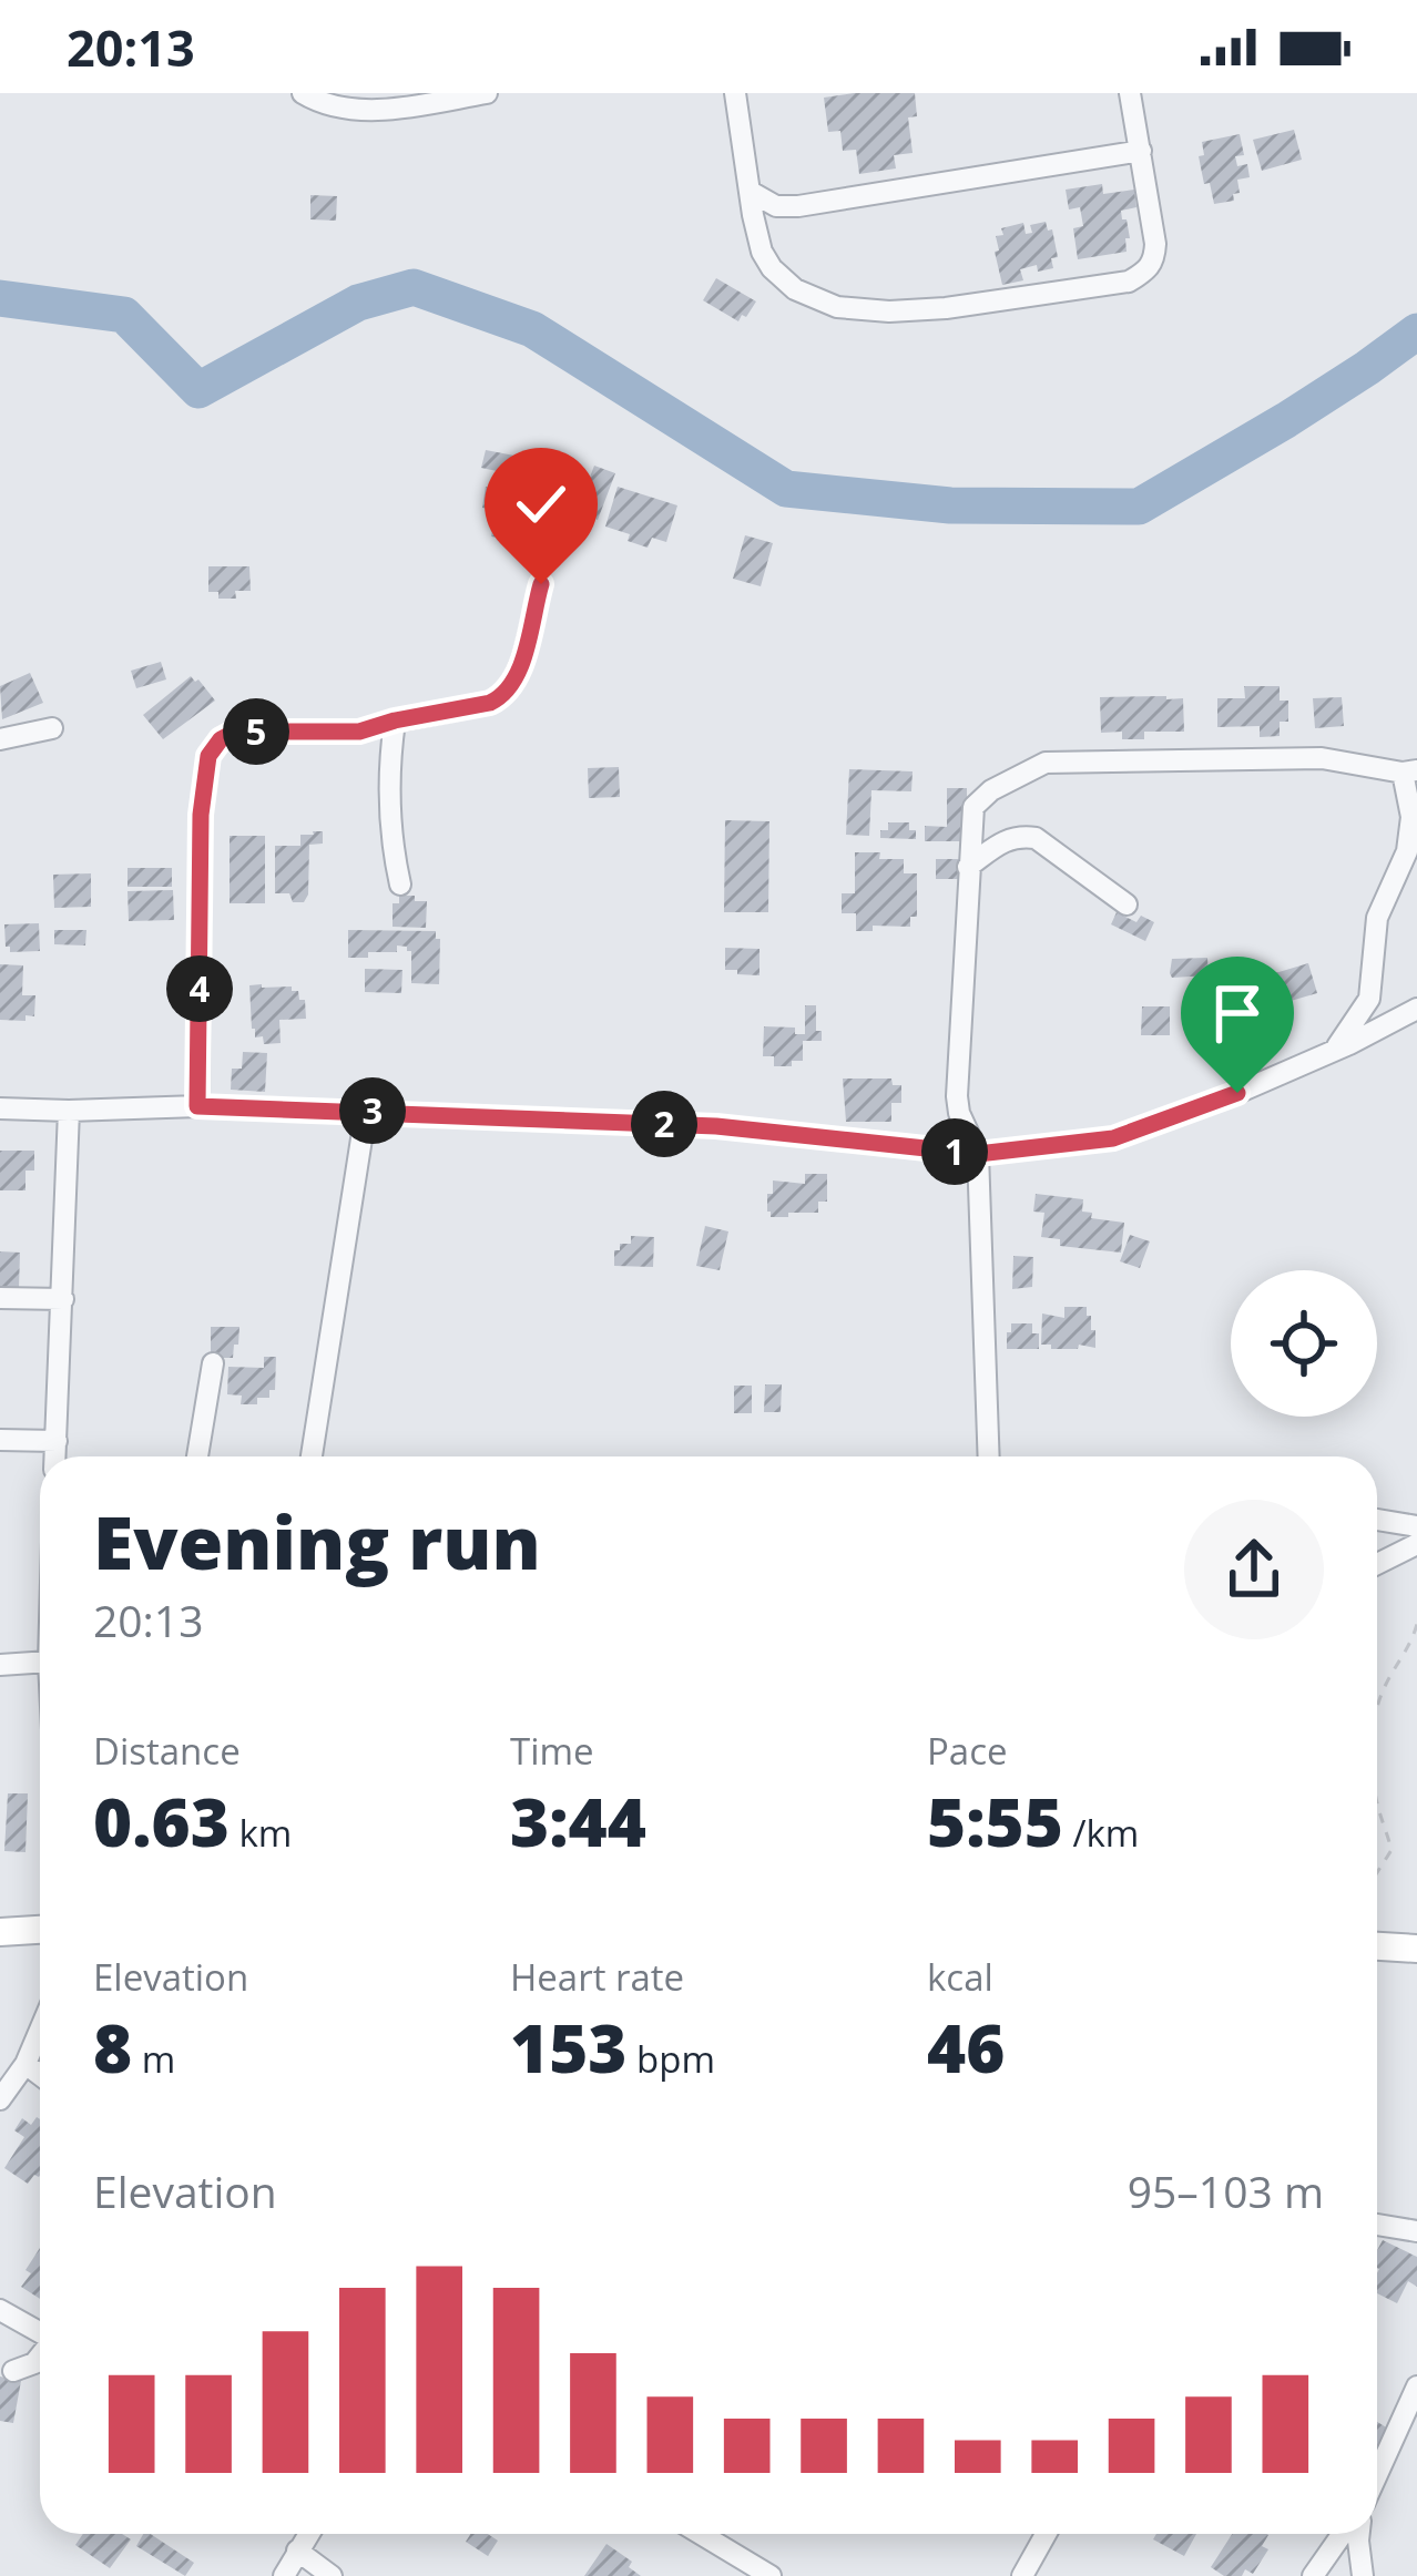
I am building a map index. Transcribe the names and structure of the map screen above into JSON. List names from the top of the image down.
{
  "page": {
    "status": "20:13",
    "pins": [
      "5",
      "4",
      "3",
      "2",
      "1"
    ],
    "heading": ["Evening run", "20:13"],
    "stats": [
      ["Distance", "0.63 km"],
      ["Time", "3:44"],
      ["Pace", "5:55 /km"],
      ["Elevation", "8 m"],
      ["Heart rate", "153 bpm"],
      ["kcal", "46"]
    ],
    "chart": ["Elevation", "95–103 m"]
  }
}
